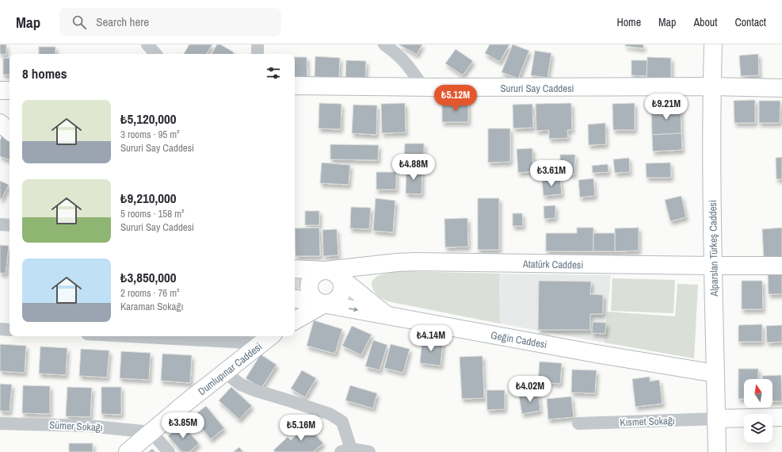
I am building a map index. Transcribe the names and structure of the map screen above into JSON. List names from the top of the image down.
{
  "streets": {
    "street": [
      "Sururi Say Caddesi",
      "Alparslan Türkeş Caddesi",
      "Atatürk Caddesi",
      "Geğin Caddesi",
      "Dumlupınar Caddesi",
      "Kısmet Sokağı",
      "Sümer Sokağı"
    ]
  },
  "crossings": [
    ["Sururi Say Caddesi", "Alparslan Türkeş Caddesi"],
    ["Alparslan Türkeş Caddesi", "Atatürk Caddesi"],
    ["Alparslan Türkeş Caddesi", "Geğin Caddesi"],
    ["Alparslan Türkeş Caddesi", "Kısmet Sokağı"],
    ["Atatürk Caddesi", "Geğin Caddesi"],
    ["Dumlupınar Caddesi", "Sümer Sokağı"]
  ],
  "north": "top",
  "page": {
    "header": "Map",
    "search": "Search here",
    "nav": [
      "Home",
      "Map",
      "About",
      "Contact"
    ],
    "heading": "8 homes",
    "price": [
      "₺5.12M",
      "₺9.21M",
      "₺4.88M",
      "₺3.61M",
      "₺4.14M",
      "₺4.02M",
      "₺3.85M",
      "₺5.16M"
    ],
    "list": [
      {
        "name": "₺5,120,000",
        "note": "3 rooms · 95 m² · Sururi Say Caddesi"
      },
      {
        "name": "₺9,210,000",
        "note": "5 rooms · 158 m² · Sururi Say Caddesi"
      },
      {
        "name": "₺3,850,000",
        "note": "2 rooms · 76 m² · Karaman Sokağı"
      }
    ]
  }
}
